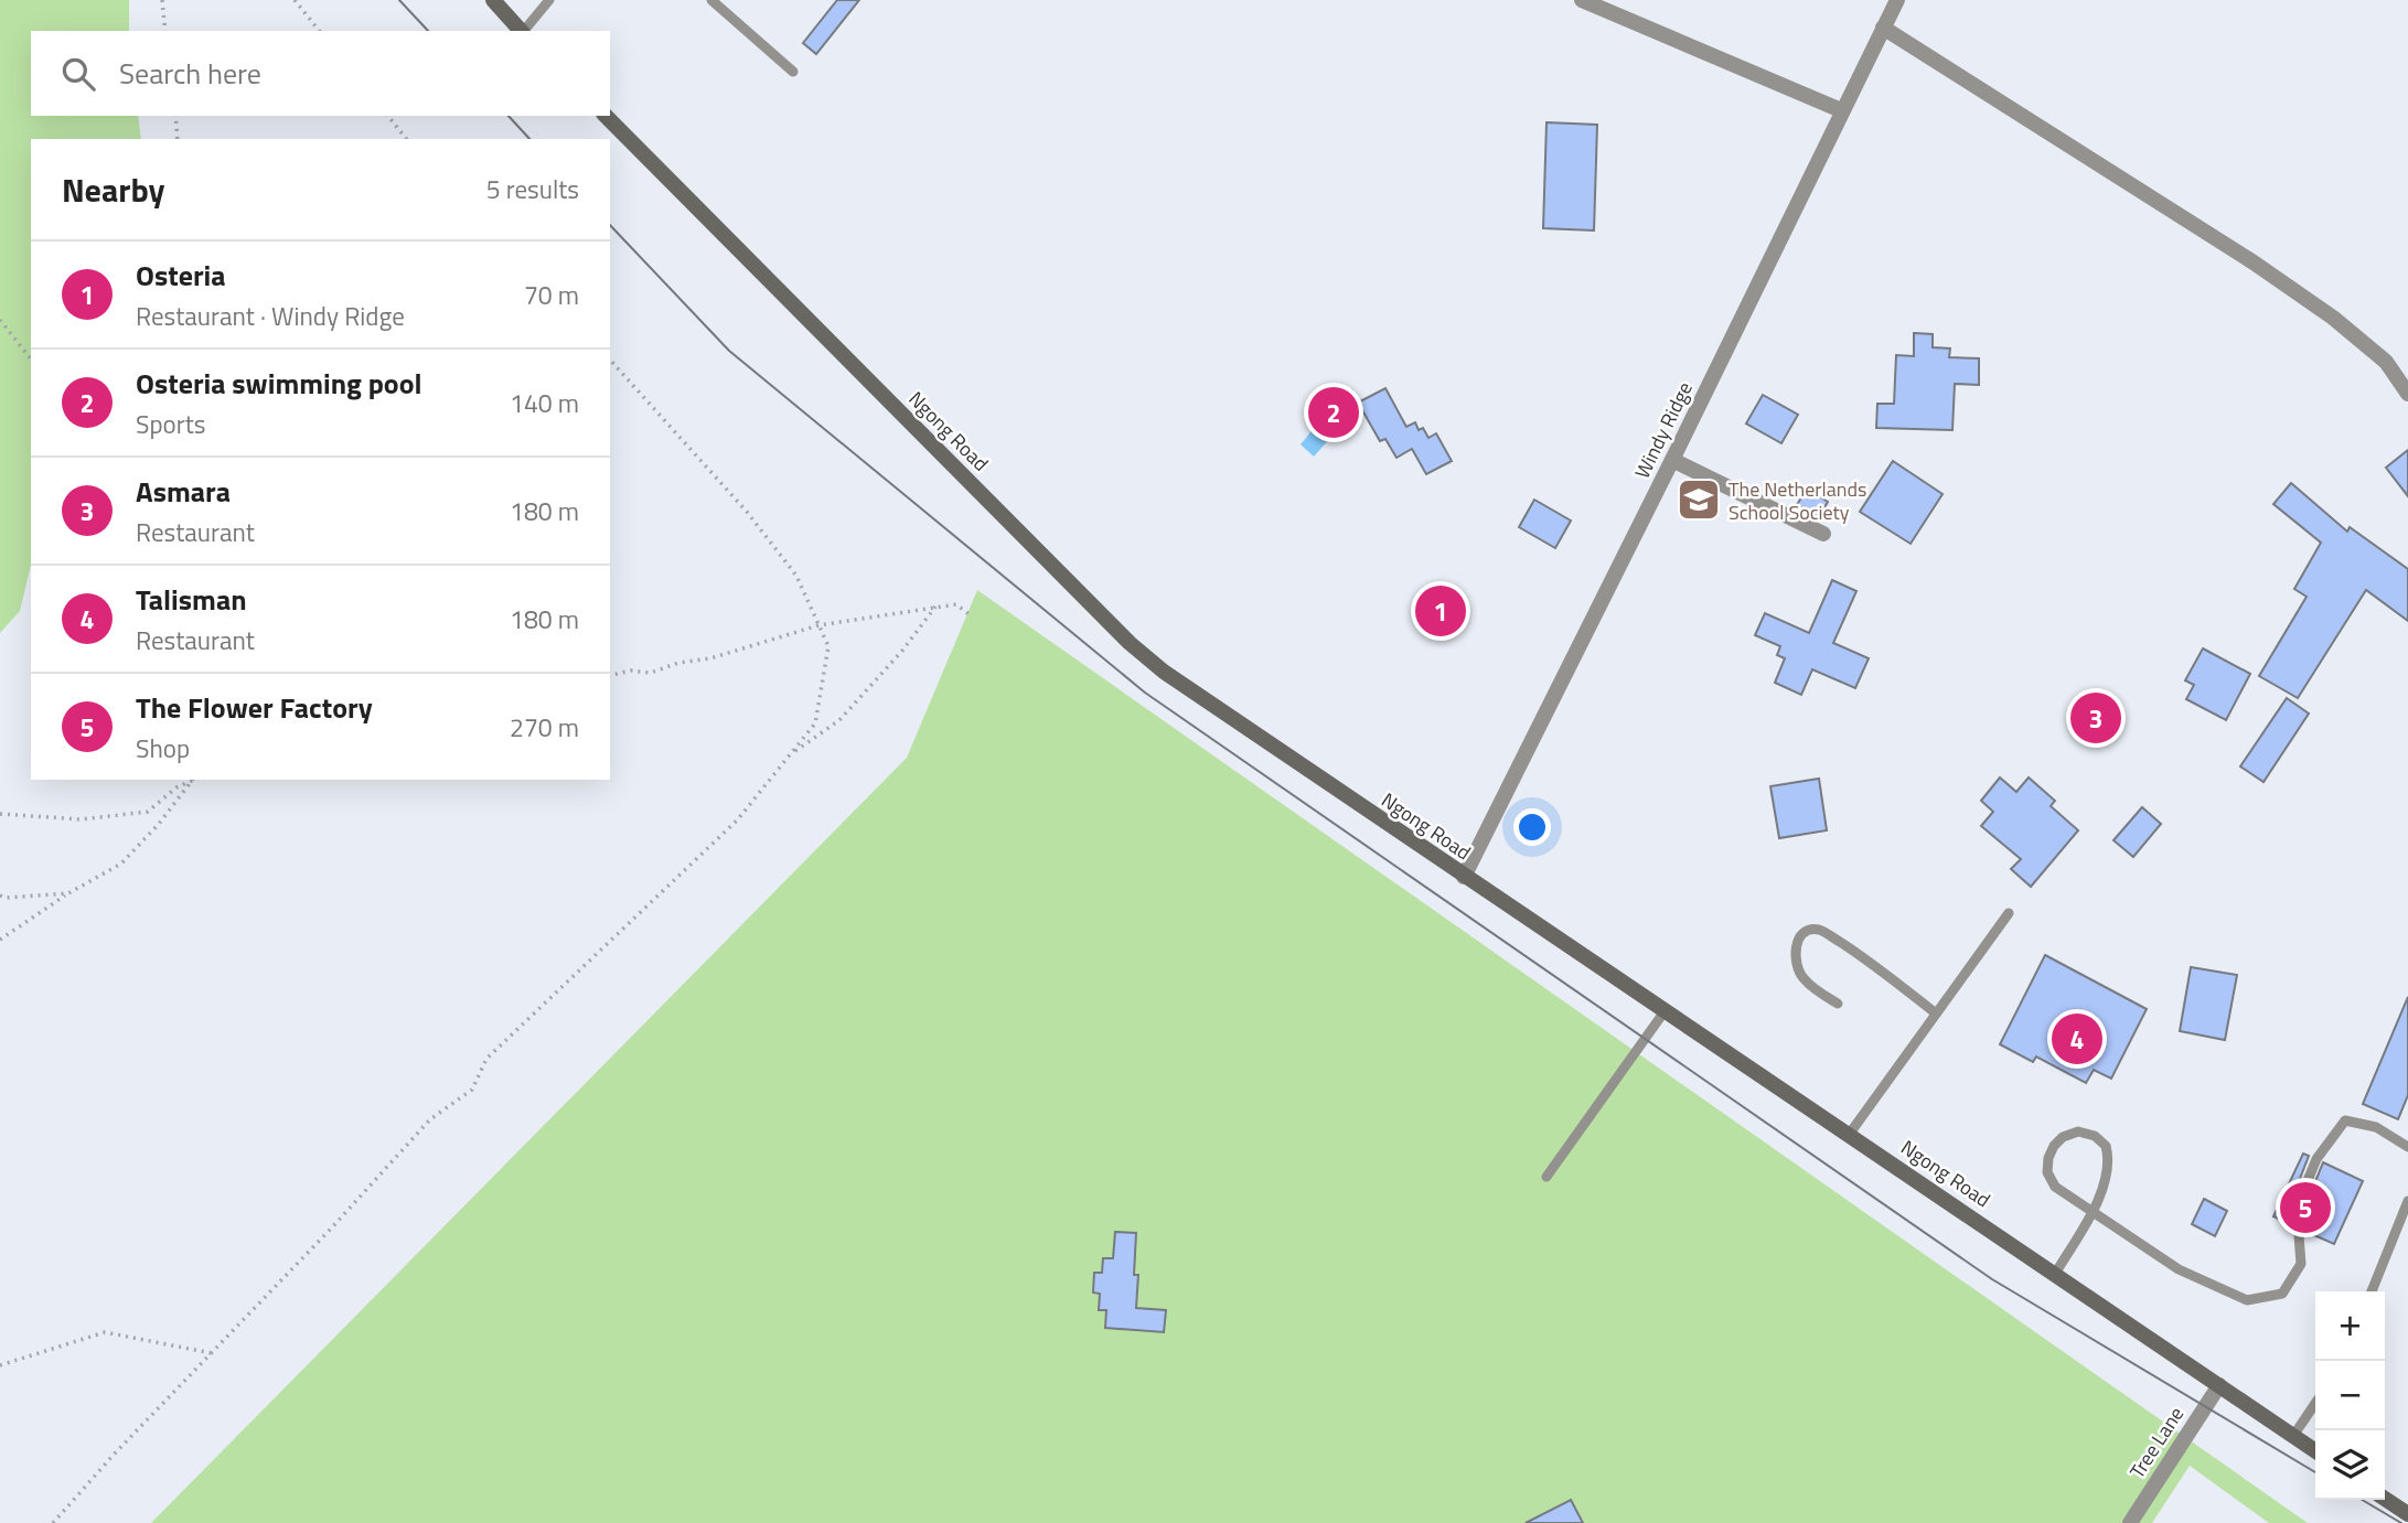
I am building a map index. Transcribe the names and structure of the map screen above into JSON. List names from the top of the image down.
{
  "streets": {
    "main road": ["Ngong Road"],
    "street": ["Windy Ridge", "Tree Lane"]
  },
  "crossings": [
    ["Windy Ridge", "Ngong Road"],
    ["Ngong Road", "Tree Lane"]
  ],
  "places": {
    "school or university": ["The Netherlands School Society"]
  },
  "page": {
    "search": "Search here",
    "heading": ["Nearby", "5 results"],
    "list": [
      {
        "mark": "1",
        "name": "Osteria",
        "note": "Restaurant · Windy Ridge",
        "value": "70 m"
      },
      {
        "mark": "2",
        "name": "Osteria swimming pool",
        "note": "Sports",
        "value": "140 m"
      },
      {
        "mark": "3",
        "name": "Asmara",
        "note": "Restaurant",
        "value": "180 m"
      },
      {
        "mark": "4",
        "name": "Talisman",
        "note": "Restaurant",
        "value": "180 m"
      },
      {
        "mark": "5",
        "name": "The Flower Factory",
        "note": "Shop",
        "value": "270 m"
      }
    ],
    "pins": [
      "2",
      "1",
      "3",
      "4",
      "5"
    ],
    "map_buttons": ["+", "−"]
  }
}
